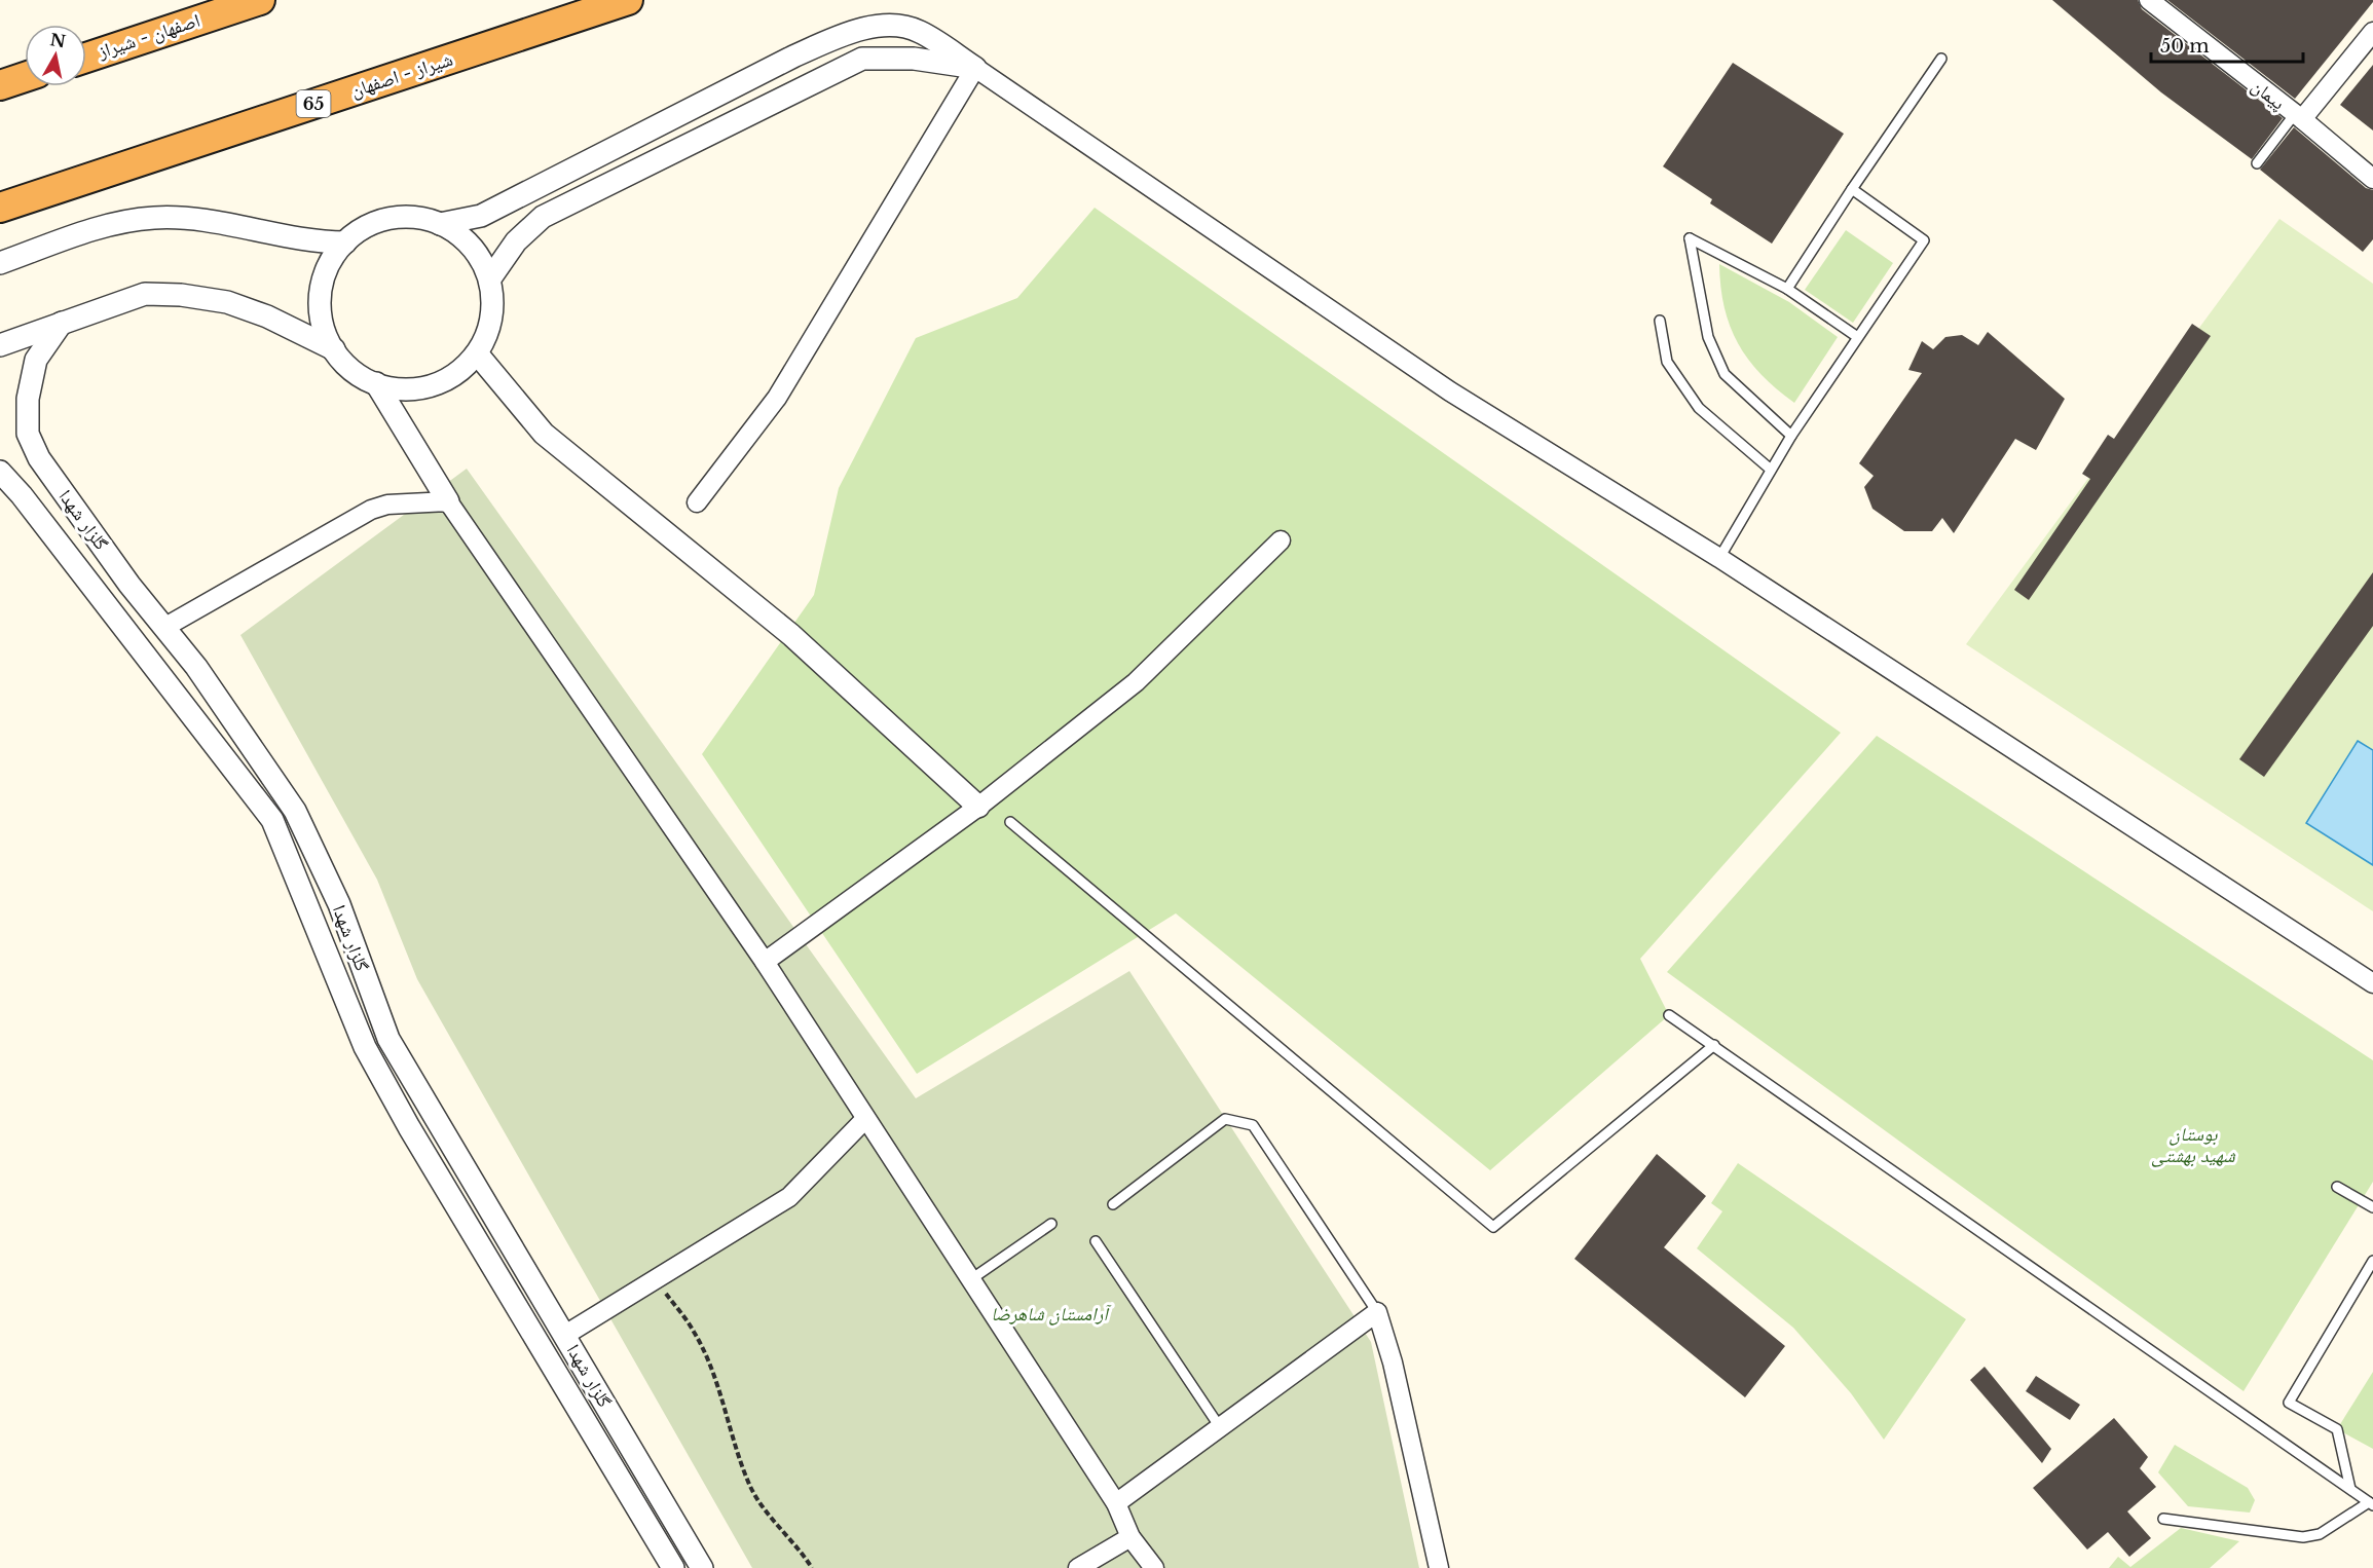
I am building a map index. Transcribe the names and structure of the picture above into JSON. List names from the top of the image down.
{
  "streets": {
    "highway": ["اصفهان - شیراز", "شیراز - اصفهان", "65"],
    "street": ["پیمان", "گلزار شهدا"]
  },
  "parks": ["بوستان شهید بهشتی", "آرامستان شاهرضا"],
  "scale_bar": "50 m",
  "north": "top"
}
